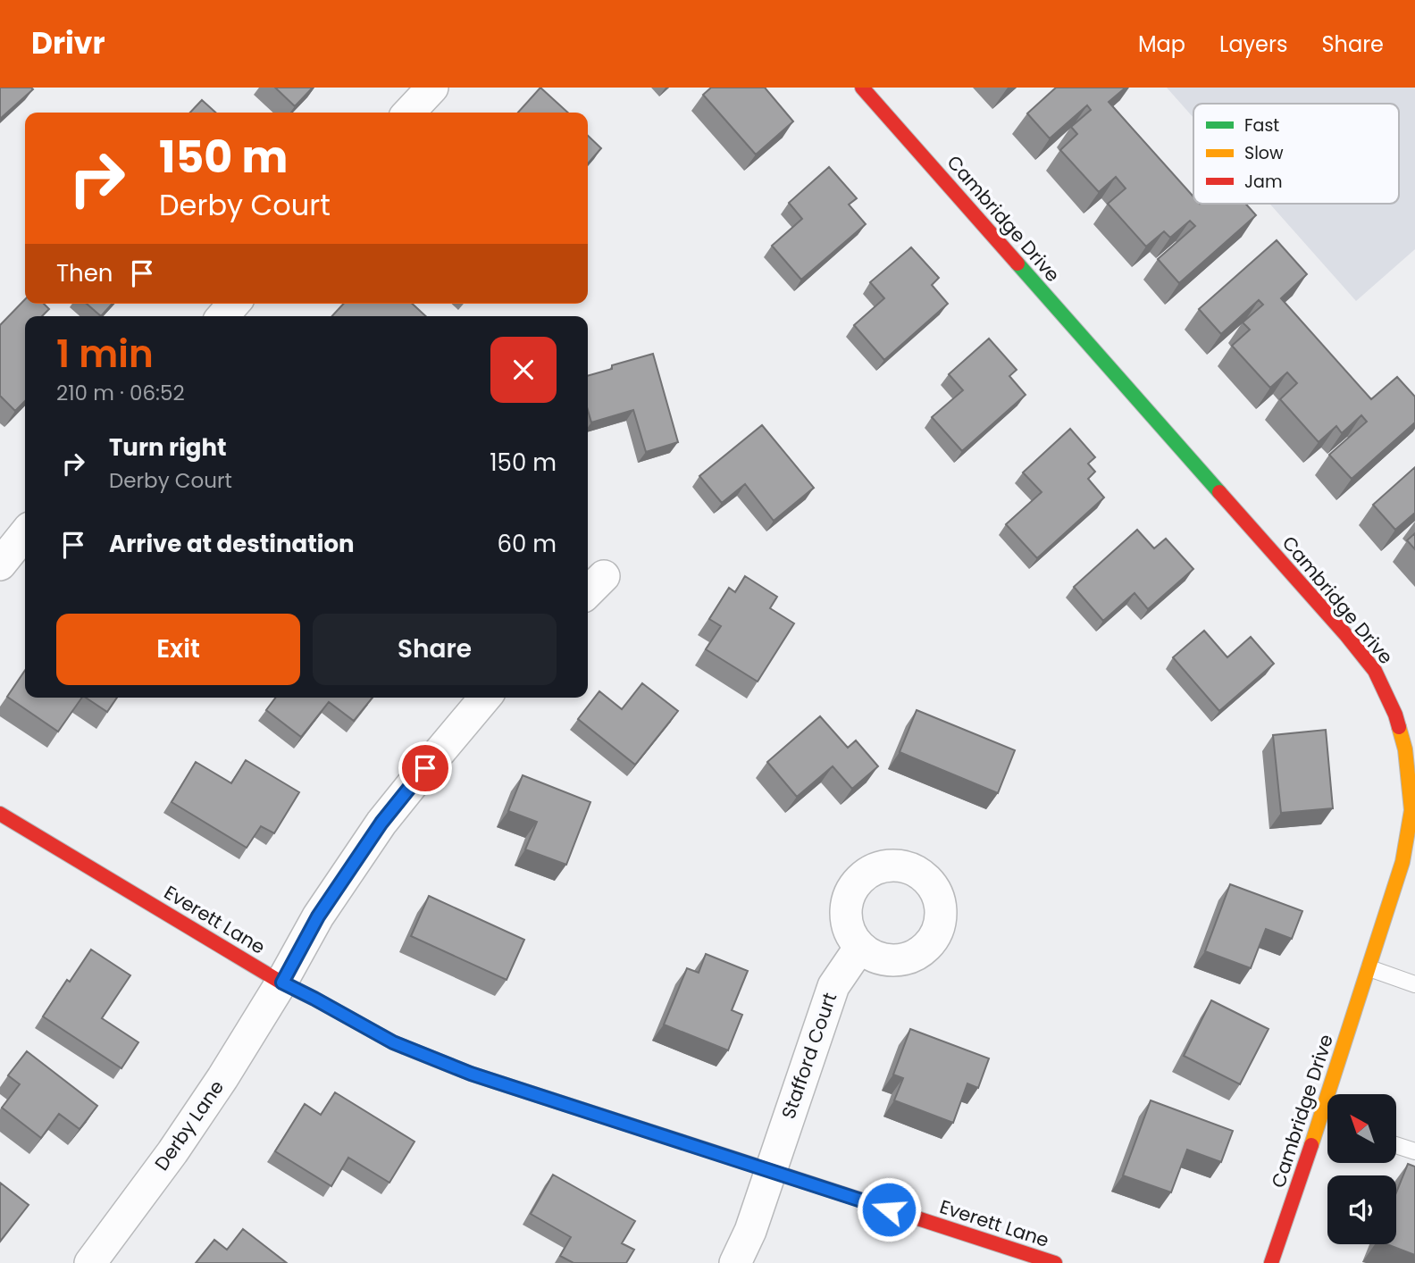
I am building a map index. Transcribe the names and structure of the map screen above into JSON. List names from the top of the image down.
{
  "streets": {
    "street": [
      "Cambridge Drive",
      "Everett Lane",
      "Stafford Court",
      "Derby Lane"
    ]
  },
  "crossings": [
    ["Everett Lane", "Stafford Court"],
    ["Everett Lane", "Derby Lane"]
  ],
  "legend": ["Fast", "Slow", "Jam"],
  "north": "top left",
  "page": {
    "header": "Drivr",
    "nav": ["Map", "Layers", "Share"],
    "turn": ["150 m", "Derby Court"],
    "then": "Then",
    "heading": ["1 min", "210 m · 06:52"],
    "list": [
      {
        "name": "Turn right",
        "note": "Derby Court",
        "value": "150 m"
      },
      {
        "name": "Arrive at destination",
        "value": "60 m"
      }
    ],
    "buttons": ["Exit", "Share"]
  }
}
